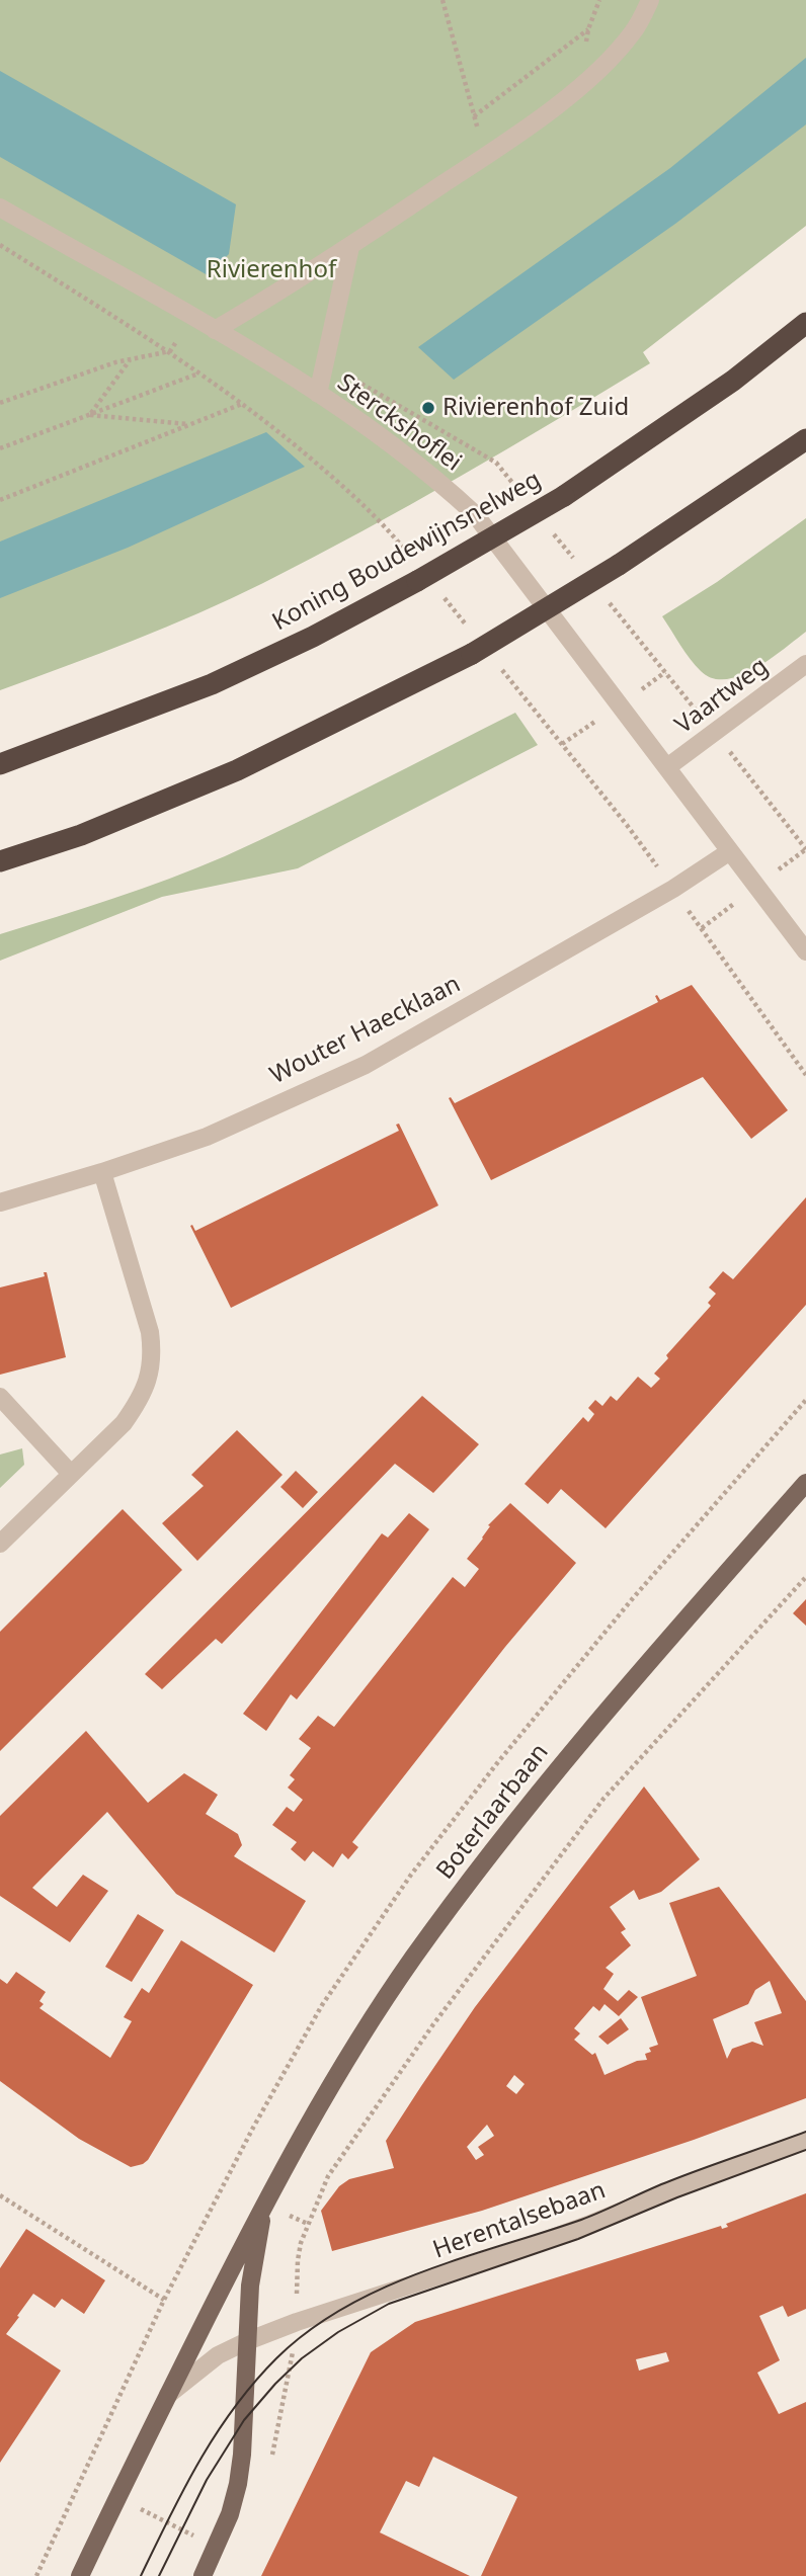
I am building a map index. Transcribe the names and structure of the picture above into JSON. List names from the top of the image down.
{
  "streets": {
    "highway": ["Koning Boudewijnsnelweg"],
    "main road": ["Boterlaarbaan", "Herentalsebaan"],
    "street": ["Sterckshoflei", "Vaartweg", "Wouter Haecklaan"]
  },
  "crossings": [
    ["Sterckshoflei", "Vaartweg"],
    ["Sterckshoflei", "Wouter Haecklaan"],
    ["Boterlaarbaan", "Herentalsebaan"]
  ],
  "parks": ["Rivierenhof"],
  "places": ["Rivierenhof Zuid"]
}
